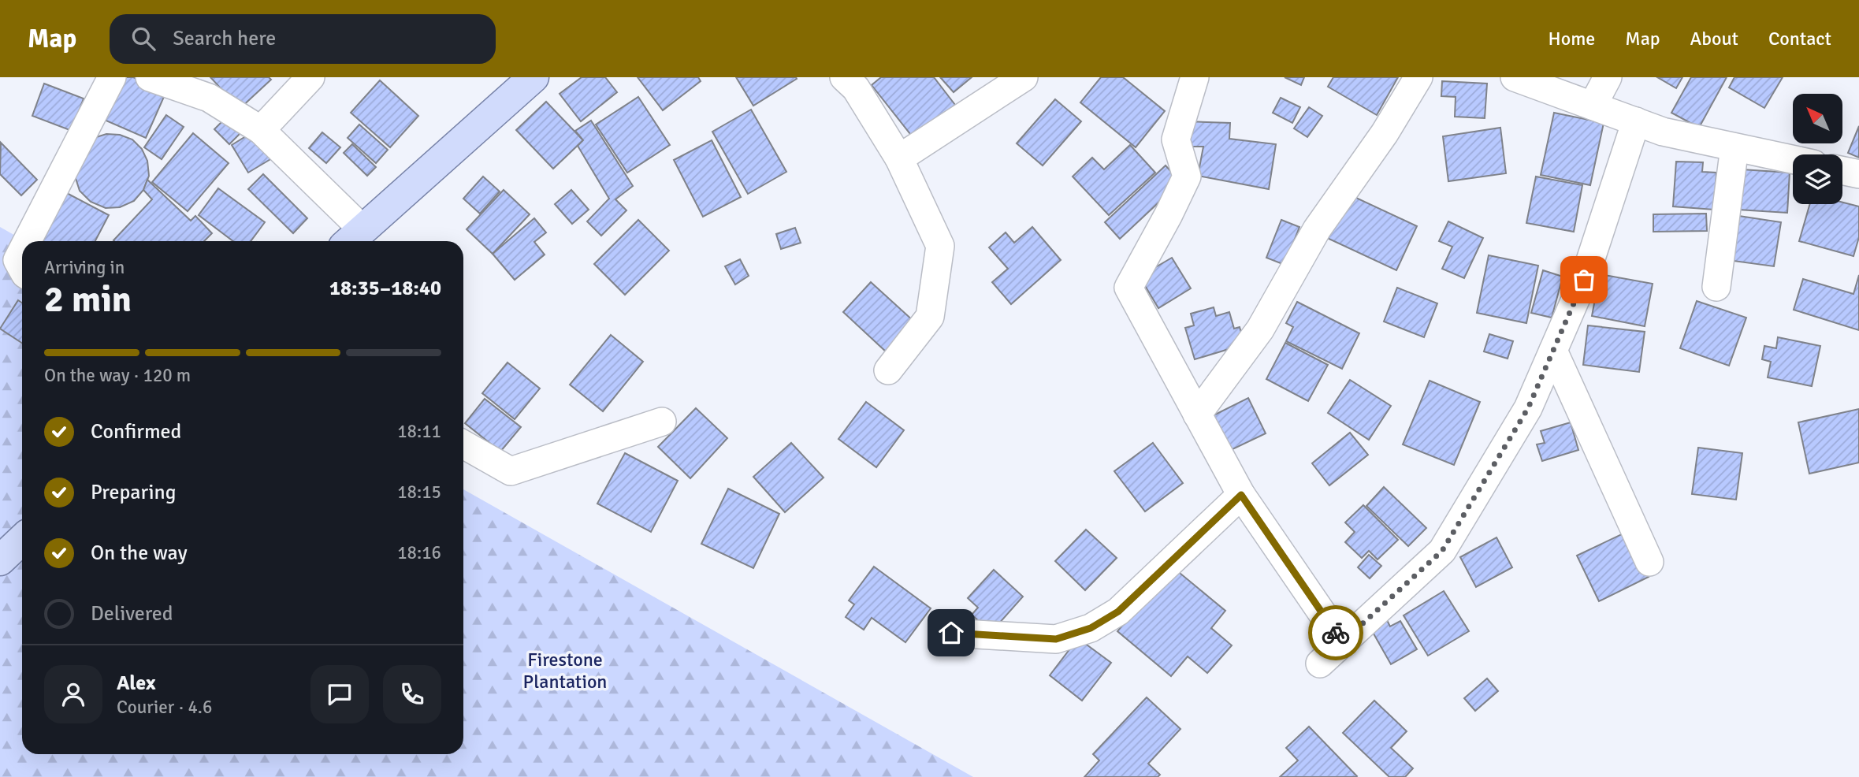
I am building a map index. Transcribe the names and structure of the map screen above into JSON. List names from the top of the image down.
{
  "parks": ["Firestone Plantation"],
  "north": "top left",
  "page": {
    "header": "Map",
    "search": "Search here",
    "nav": [
      "Home",
      "Map",
      "About",
      "Contact"
    ],
    "heading": ["2 min", "Arriving in", "18:35–18:40"],
    "panel": ["Alex", "Courier · 4.6"],
    "bar": "On the way · 120 m",
    "list": [
      ["Confirmed", "18:11"],
      ["Preparing", "18:15"],
      ["On the way", "18:16"],
      "Delivered"
    ]
  }
}
